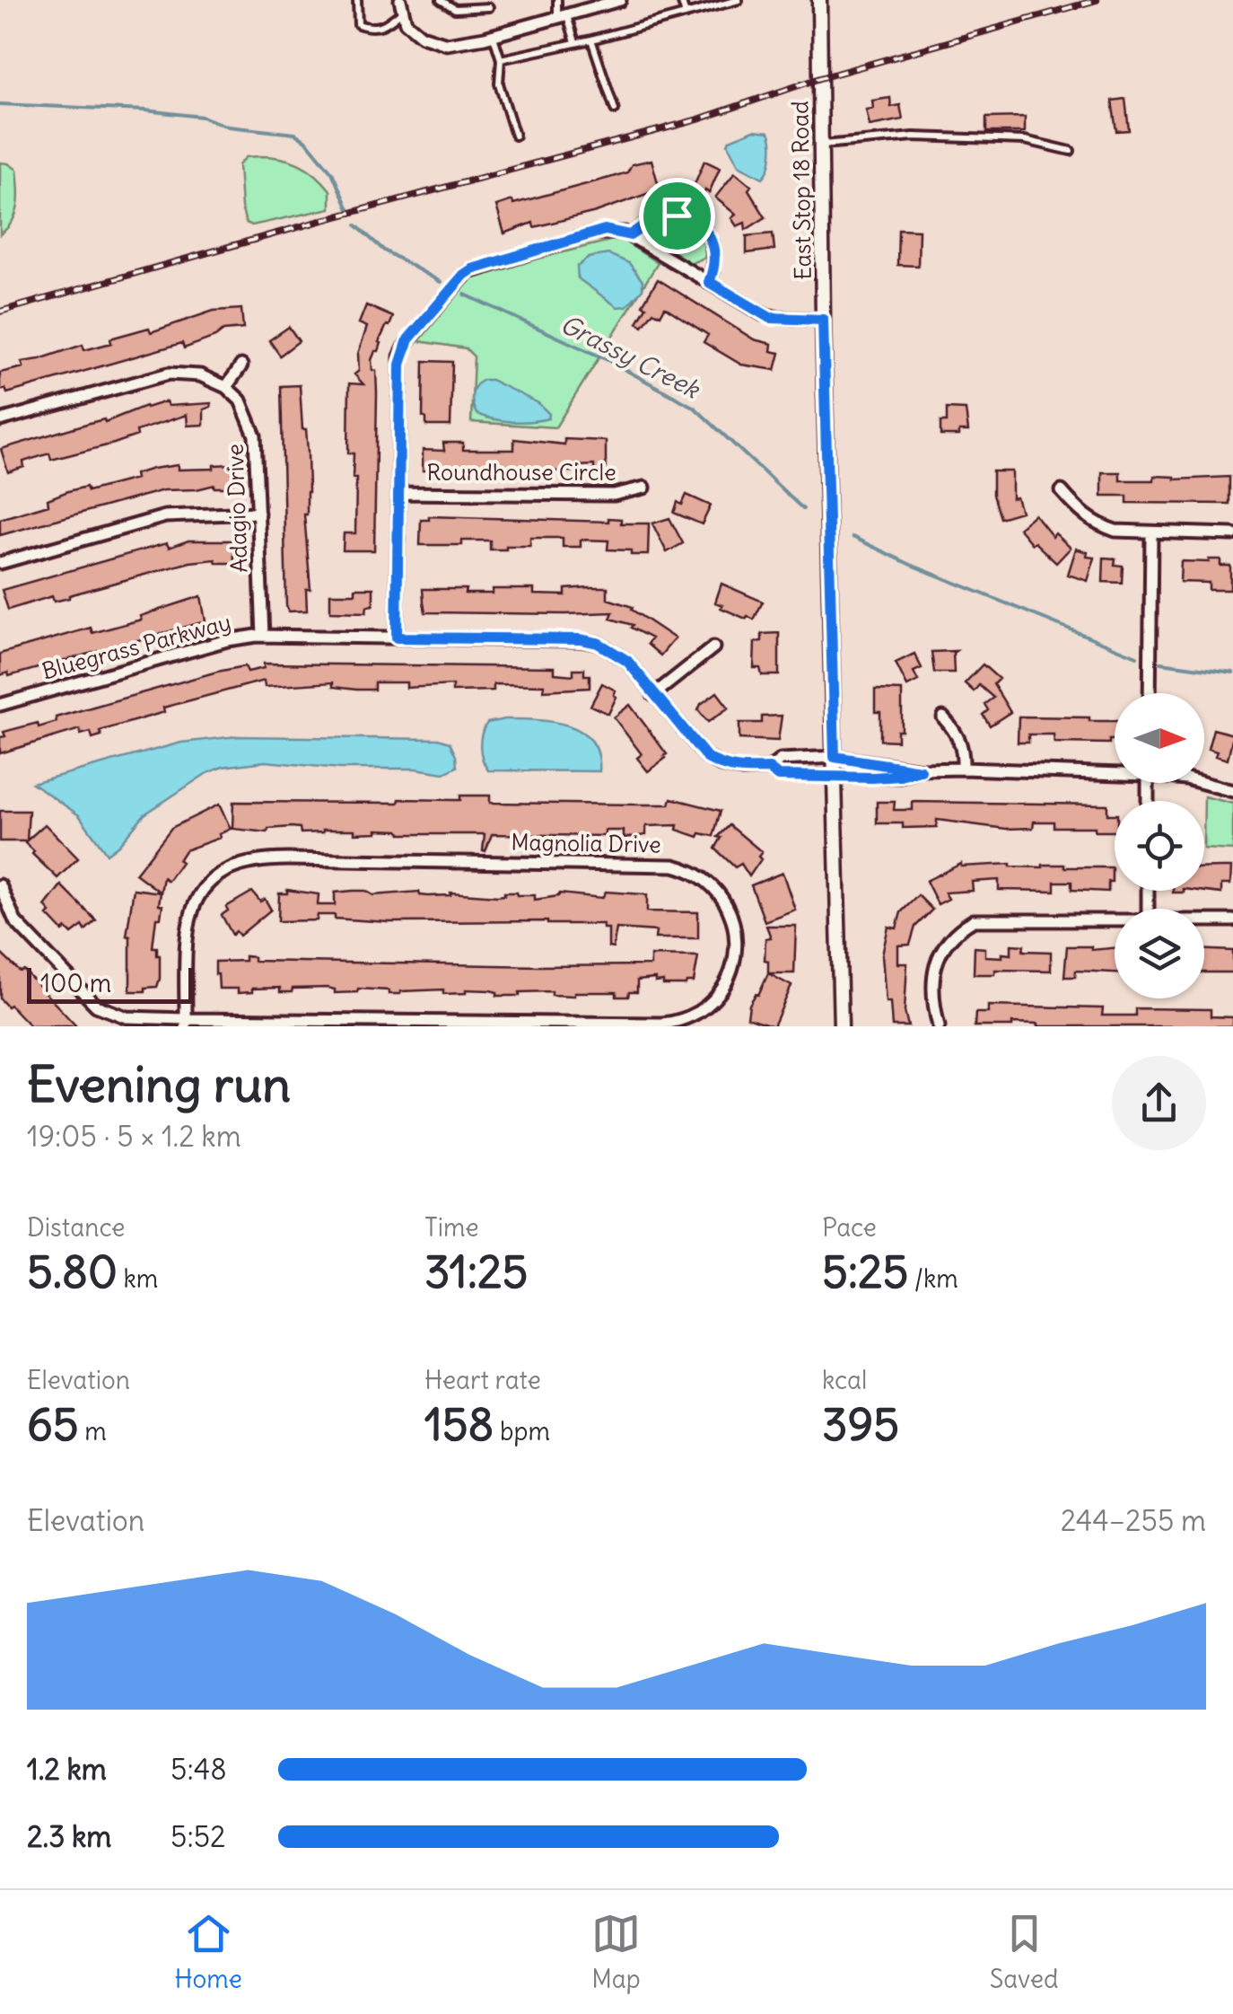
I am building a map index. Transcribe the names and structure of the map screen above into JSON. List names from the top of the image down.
{
  "streets": {
    "street": [
      "East Stop 18 Road",
      "Roundhouse Circle",
      "Adagio Drive",
      "Bluegrass Parkway",
      "Magnolia Drive"
    ]
  },
  "crossings": [
    ["East Stop 18 Road", "Bluegrass Parkway"],
    ["Adagio Drive", "Bluegrass Parkway"]
  ],
  "water": ["Grassy Creek"],
  "scale_bar": "100 m",
  "north": "right",
  "page": {
    "scale": "100 m",
    "heading": ["Evening run", "19:05 · 5 × 1.2 km"],
    "stats": [
      ["Distance", "5.80 km"],
      ["Time", "31:25"],
      ["Pace", "5:25 /km"],
      ["Elevation", "65 m"],
      ["Heart rate", "158 bpm"],
      ["kcal", "395"]
    ],
    "chart": ["Elevation", "244–255 m"],
    "list": [
      {
        "name": "1.2 km",
        "note": "5:48"
      },
      {
        "name": "2.3 km",
        "note": "5:52"
      }
    ],
    "tabs": ["Home", "Map", "Saved"]
  }
}
